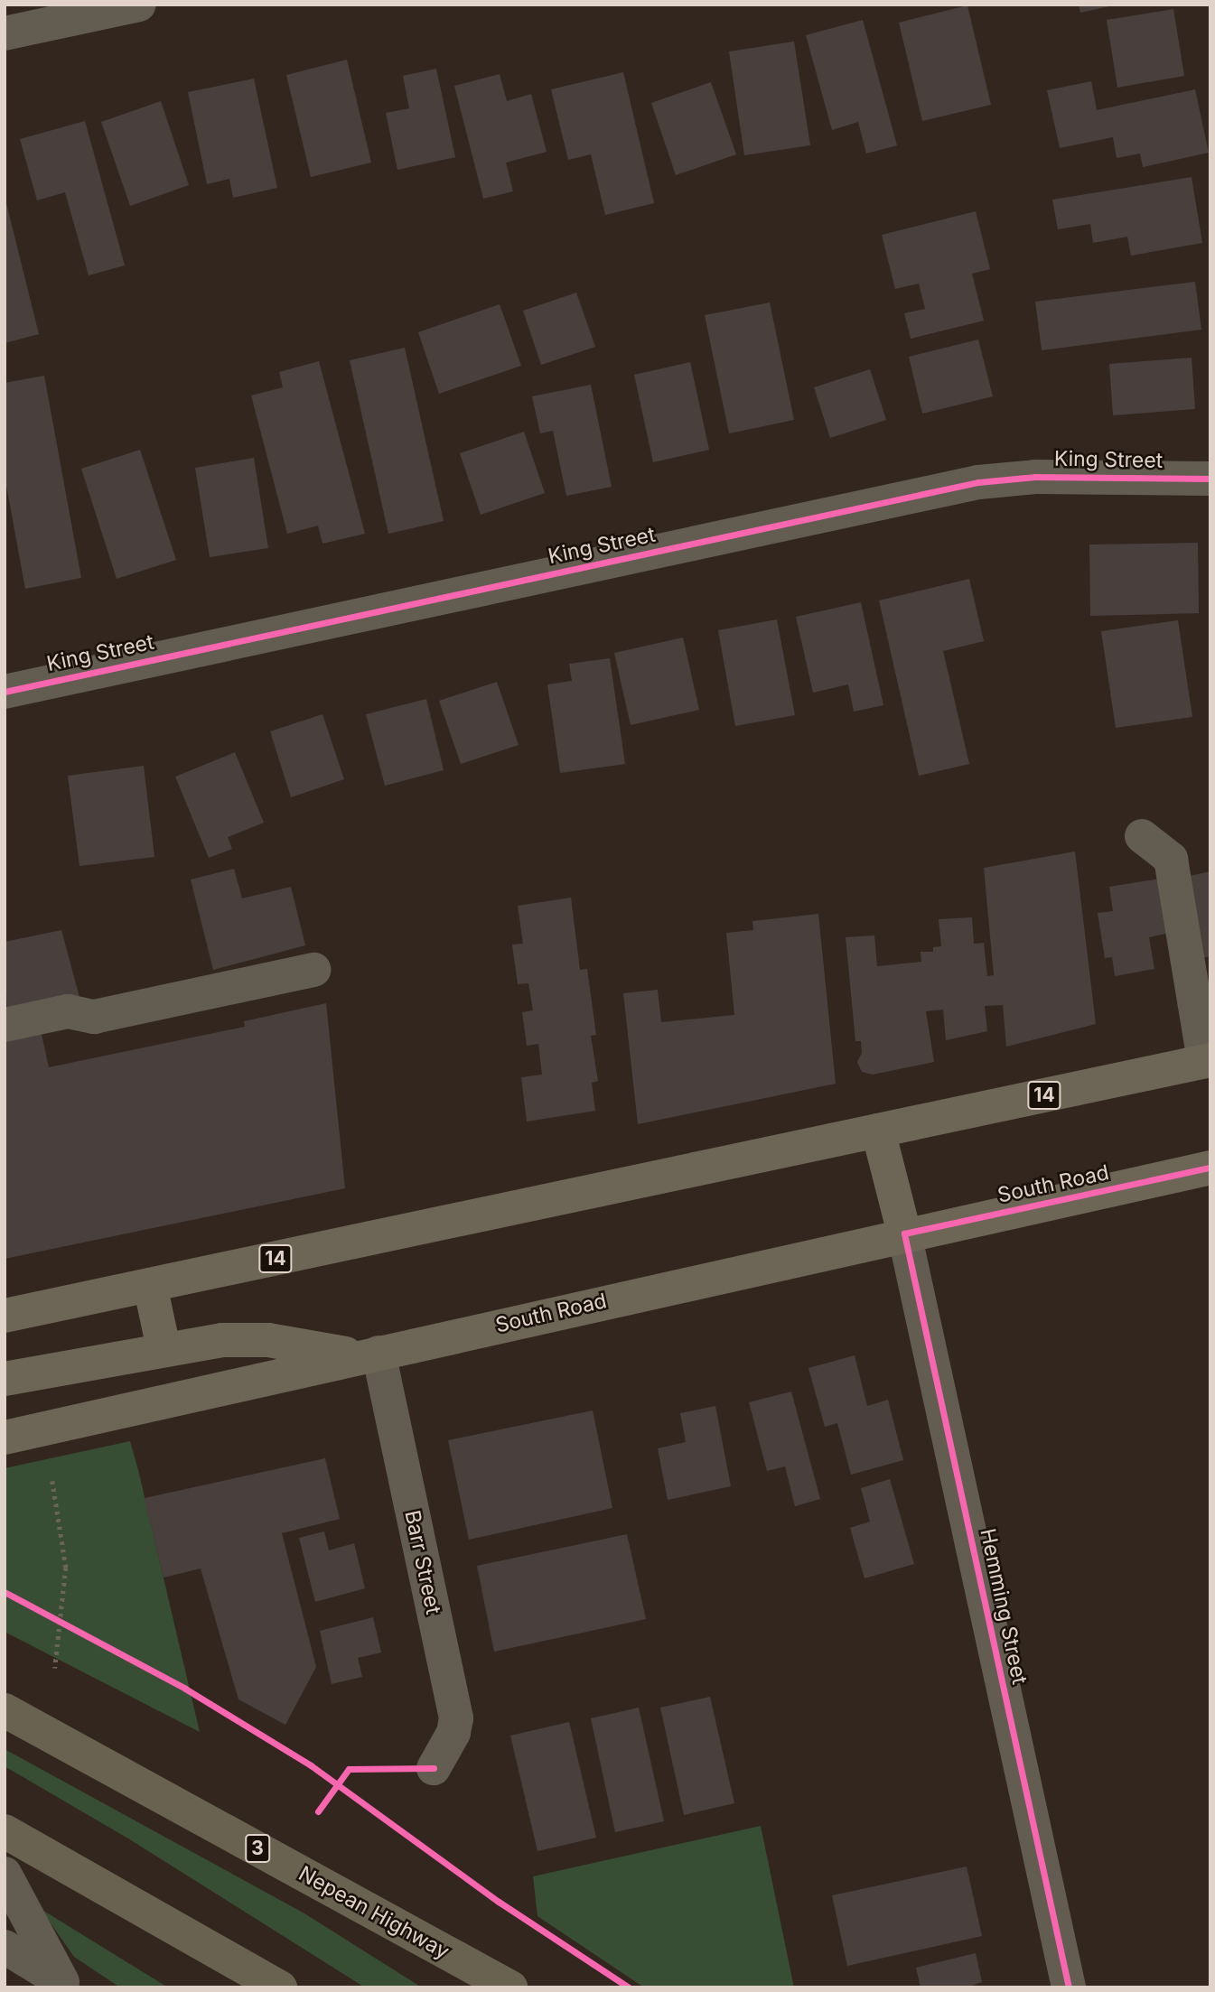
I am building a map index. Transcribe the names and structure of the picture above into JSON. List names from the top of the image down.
{
  "streets": {
    "highway": ["3", "Nepean Highway"],
    "main road": ["14", "South Road", "Hemming Street"],
    "street": ["King Street", "Barr Street"]
  },
  "crossings": [
    ["14", "Hemming Street"],
    ["South Road", "Barr Street"],
    ["South Road", "Hemming Street"]
  ]
}
